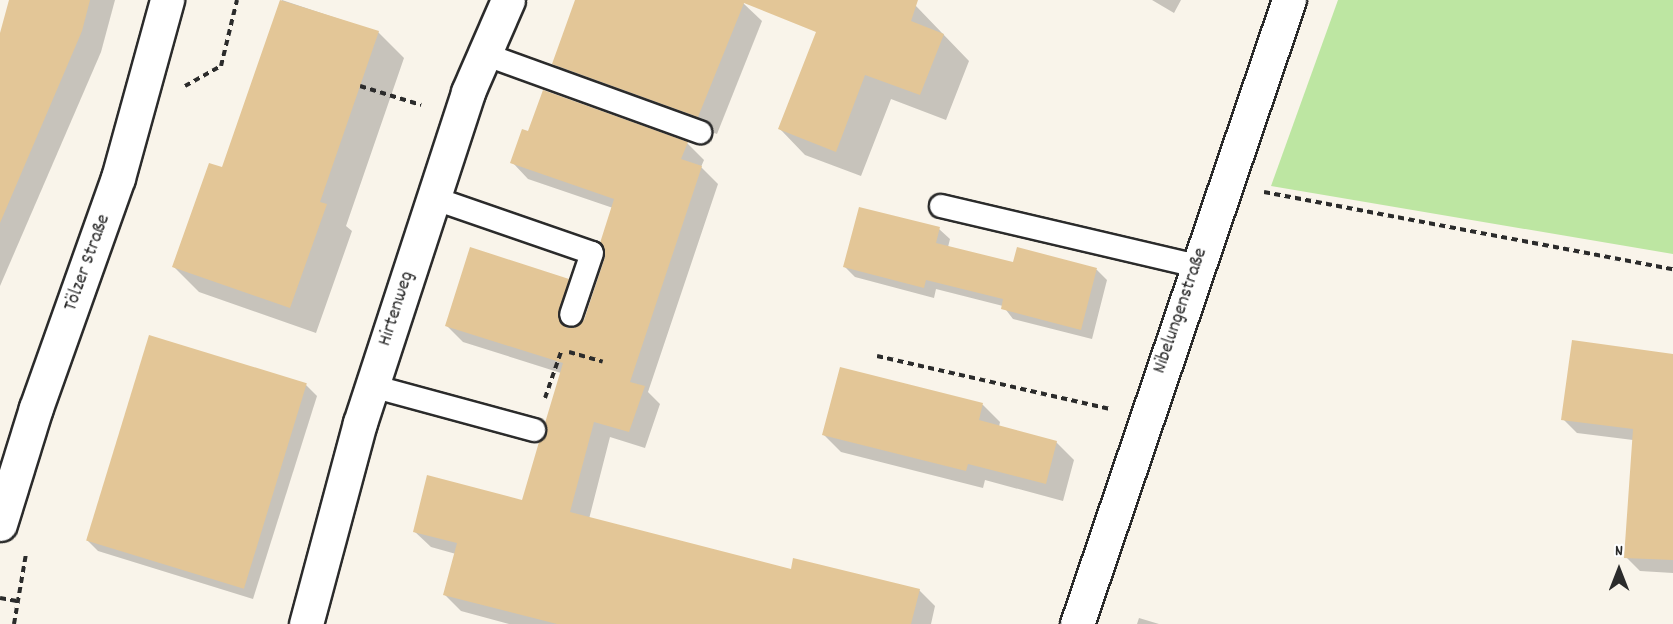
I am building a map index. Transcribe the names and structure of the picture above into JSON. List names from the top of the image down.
{
  "streets": {
    "street": ["Tölzer Straße", "Hirtenweg", "Nibelungenstraße"]
  },
  "north": "top"
}
